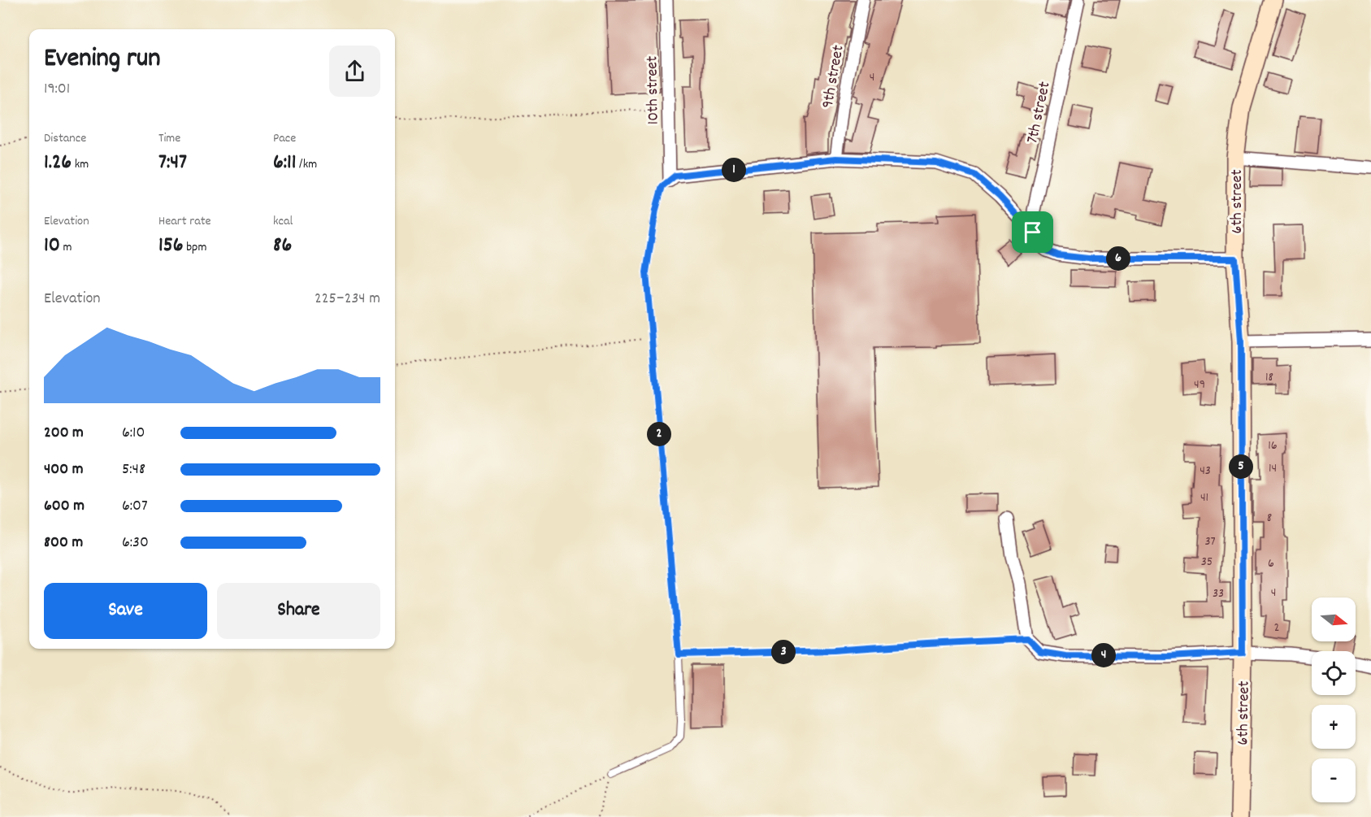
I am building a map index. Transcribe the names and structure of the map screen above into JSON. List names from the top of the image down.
{
  "streets": {
    "main road": ["6th street"],
    "street": ["9th street", "10th street", "7th street"]
  },
  "house_numbers": [
    "4",
    "18",
    "49",
    "16",
    "14",
    "43",
    "41",
    "8",
    "37",
    "35",
    "6",
    "4",
    "33",
    "2"
  ],
  "north": "right",
  "page": {
    "heading": ["Evening run", "19:01"],
    "stats": [
      ["Distance", "1.26 km"],
      ["Time", "7:47"],
      ["Pace", "6:11 /km"],
      ["Elevation", "10 m"],
      ["Heart rate", "156 bpm"],
      ["kcal", "86"]
    ],
    "pins": [
      "1",
      "6",
      "2",
      "5",
      "3",
      "4"
    ],
    "chart": ["Elevation", "225–234 m"],
    "list": [
      {
        "name": "200 m",
        "note": "6:10"
      },
      {
        "name": "400 m",
        "note": "5:48"
      },
      {
        "name": "600 m",
        "note": "6:07"
      },
      {
        "name": "800 m",
        "note": "6:30"
      }
    ],
    "buttons": ["Save", "Share"],
    "map_buttons": ["+", "−"]
  }
}
